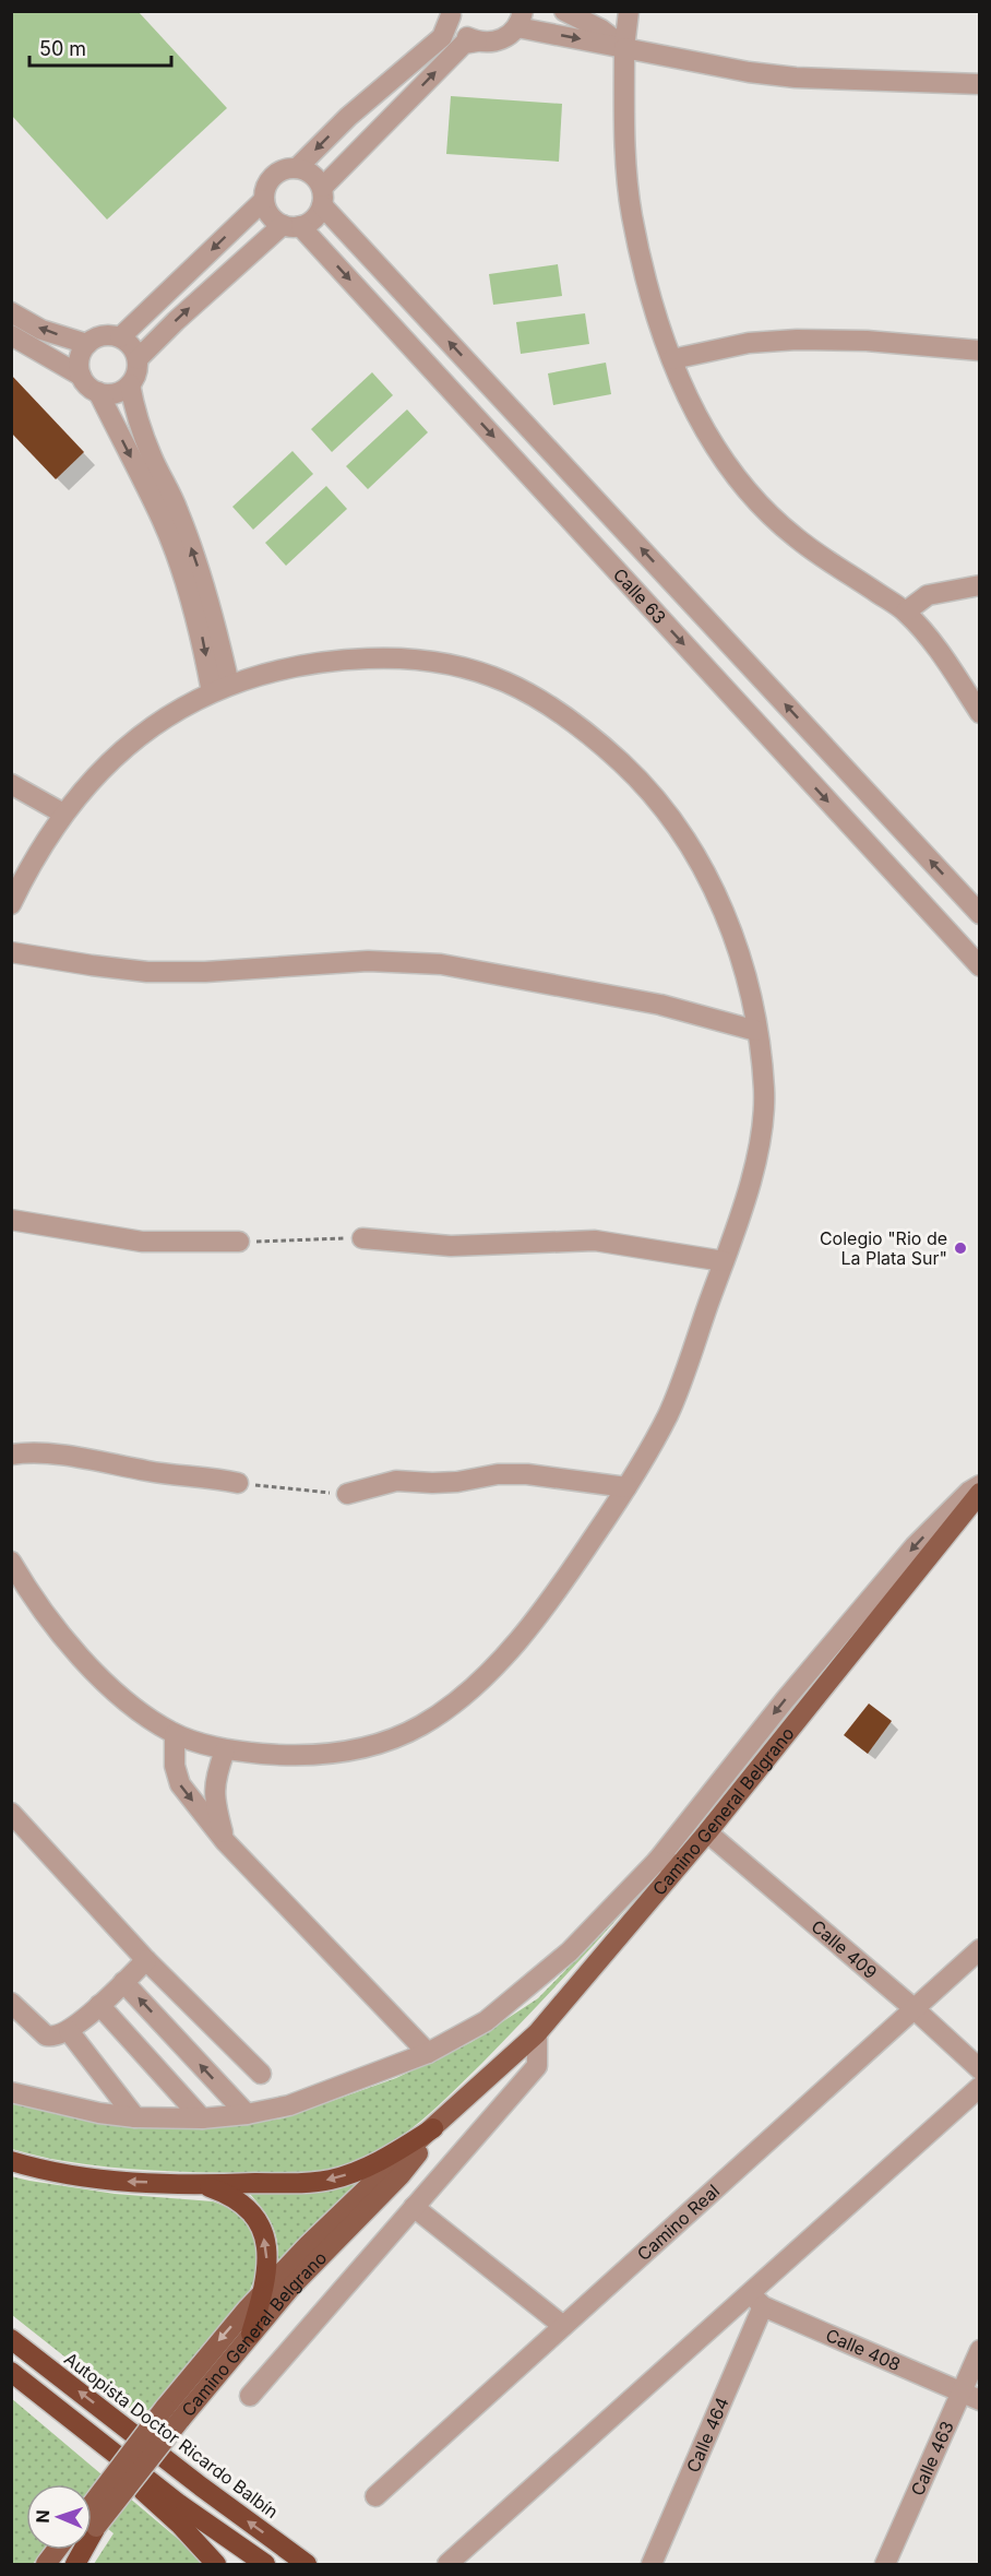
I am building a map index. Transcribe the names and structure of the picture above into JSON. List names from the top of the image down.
{
  "streets": {
    "highway": ["Autopista Doctor Ricardo Balbín"],
    "main road": ["Camino General Belgrano"],
    "street": [
      "Calle 63",
      "Calle 409",
      "Camino Real",
      "Calle 408",
      "Calle 464",
      "Calle 463"
    ]
  },
  "crossings": [
    ["Camino General Belgrano", "Calle 409"],
    ["Calle 409", "Camino Real"],
    ["Calle 408", "Calle 464"],
    ["Calle 408", "Calle 463"]
  ],
  "places": ["Colegio \"Rio de La Plata Sur\""],
  "scale_bar": "50 m",
  "north": "left"
}
